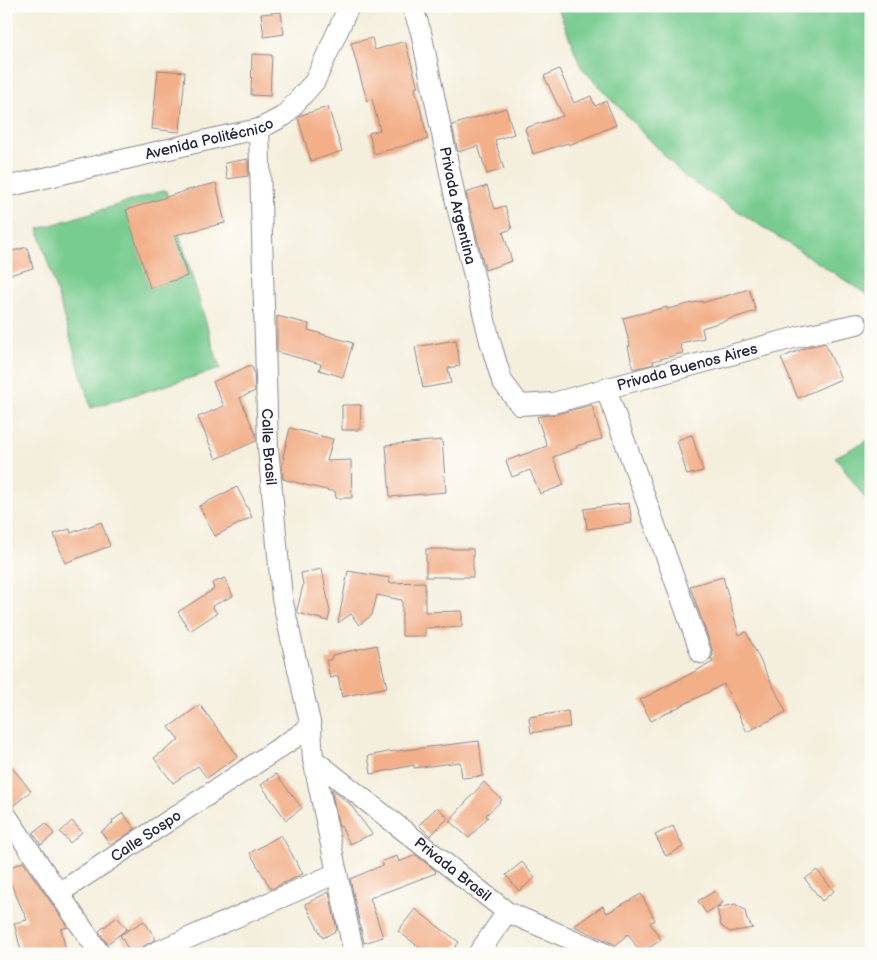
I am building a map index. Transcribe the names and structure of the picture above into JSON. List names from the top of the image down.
{
  "streets": {
    "street": [
      "Avenida Politécnico",
      "Privada Argentina",
      "Privada Buenos Aires",
      "Calle Brasil",
      "Calle Sospo",
      "Privada Brasil"
    ]
  },
  "crossings": [
    ["Avenida Politécnico", "Calle Brasil"],
    ["Privada Argentina", "Privada Buenos Aires"],
    ["Calle Brasil", "Calle Sospo"],
    ["Calle Brasil", "Privada Brasil"]
  ]
}
